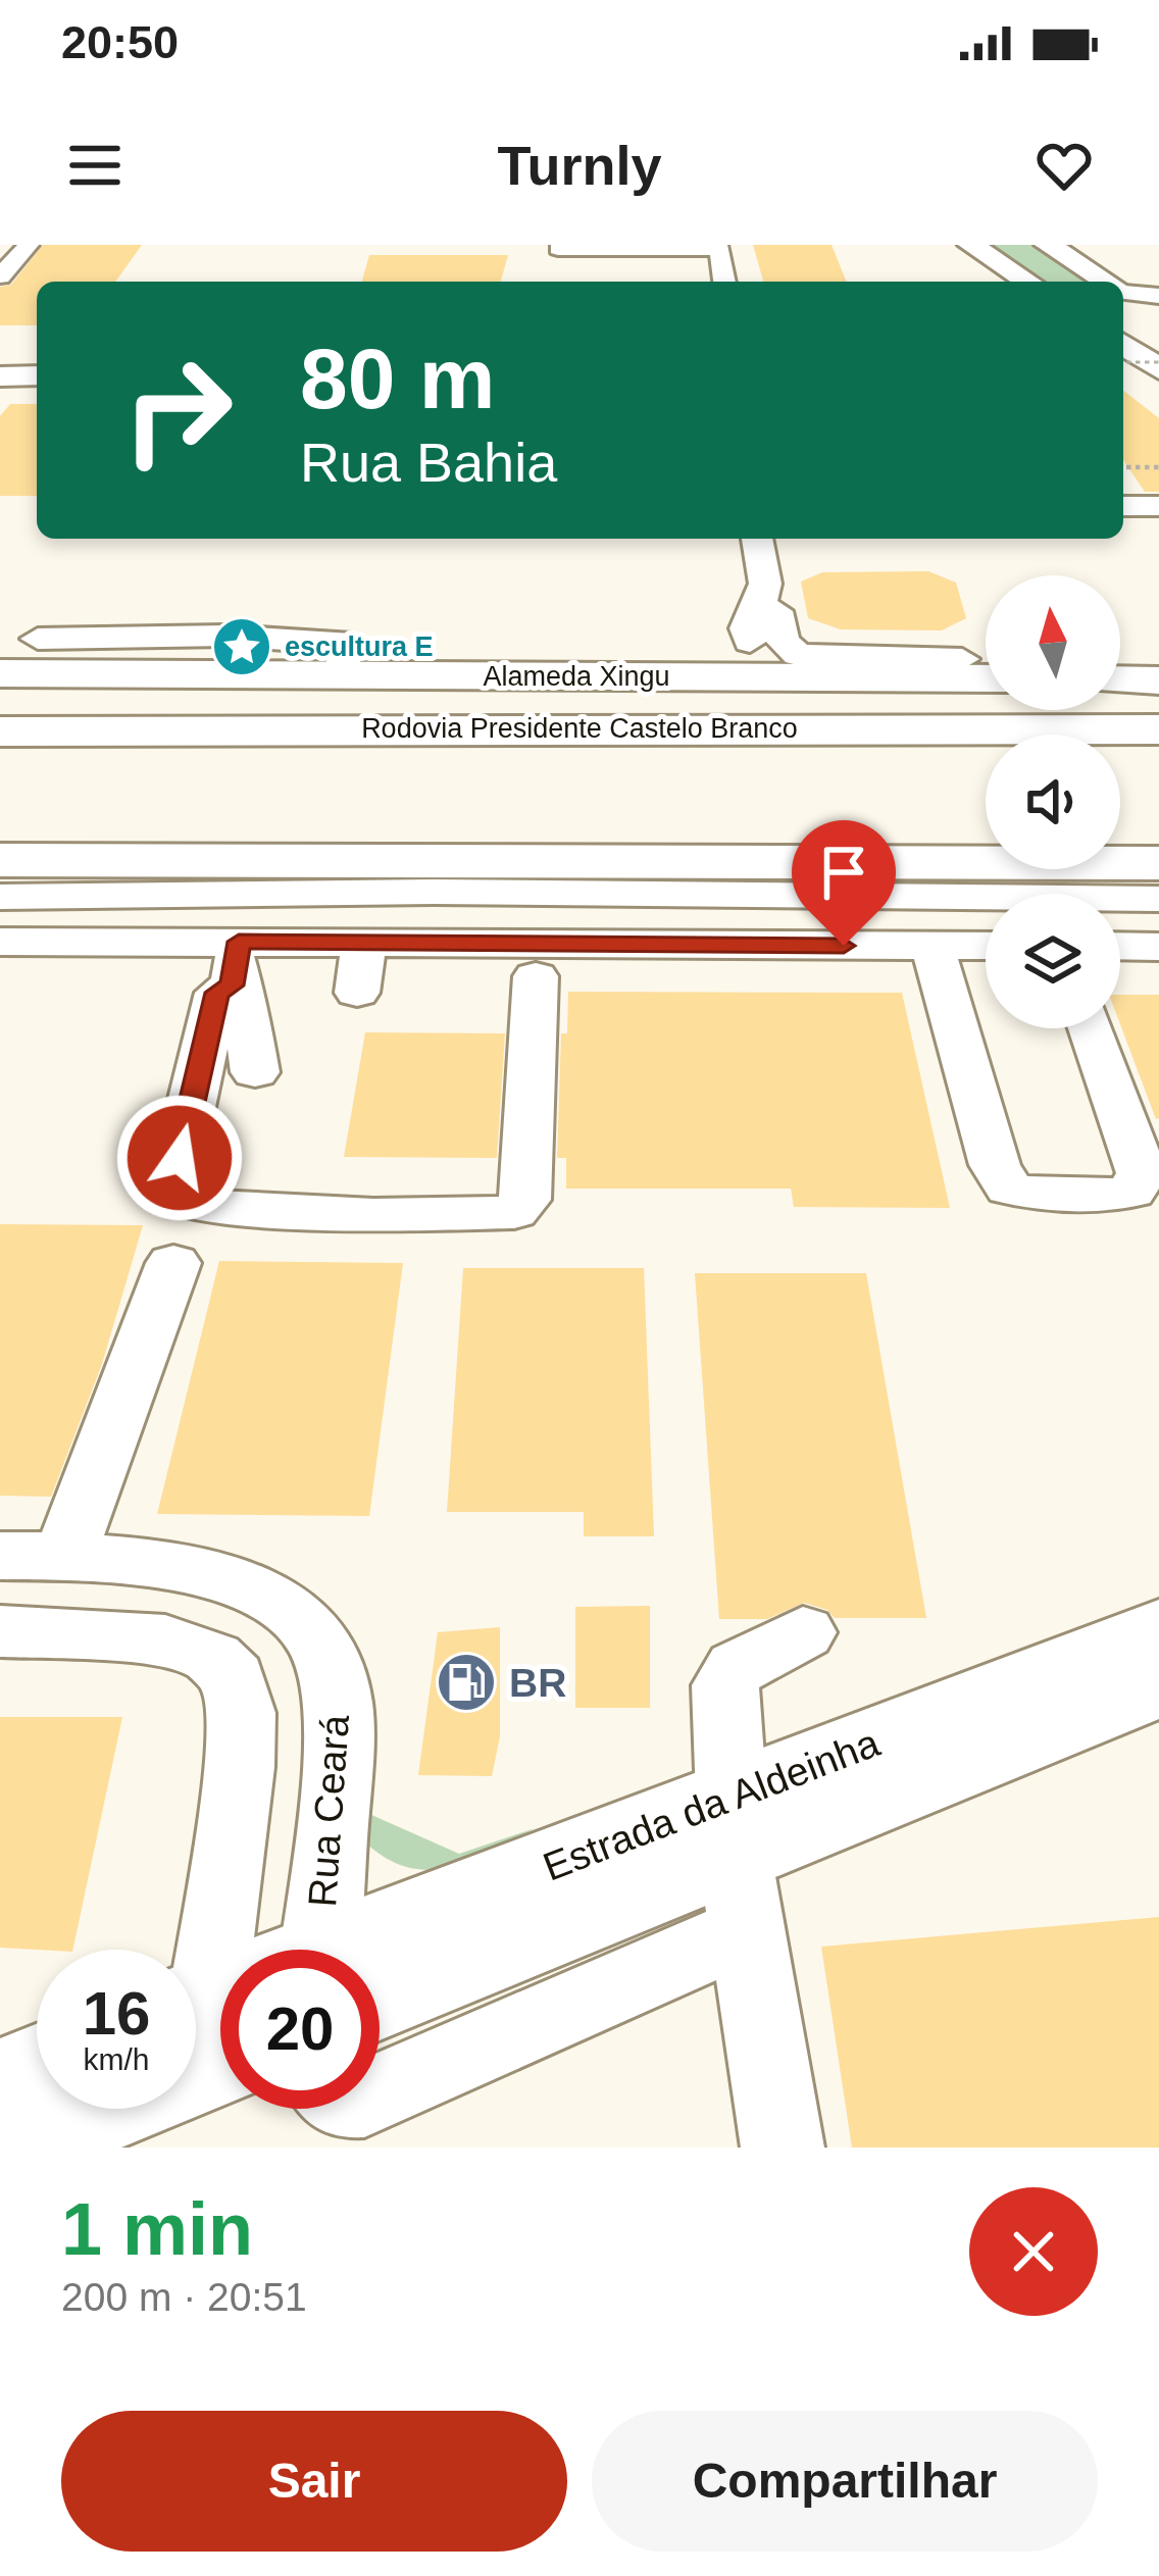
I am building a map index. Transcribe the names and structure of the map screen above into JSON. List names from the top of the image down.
{
  "streets": {
    "highway": ["Rodovia Presidente Castelo Branco"],
    "main road": ["Alameda Xingu", "Estrada da Aldeinha"],
    "street": ["Rua Ceará"]
  },
  "places": {
    "place": ["escultura E"],
    "fuel station": ["BR"]
  },
  "north": "top",
  "page": {
    "status": "20:50",
    "header": "Turnly",
    "turn": ["80 m", "Rua Bahia"],
    "speed": "16 km/h",
    "limit": "20",
    "heading": ["1 min", "200 m · 20:51"],
    "buttons": ["Sair", "Compartilhar"]
  }
}
